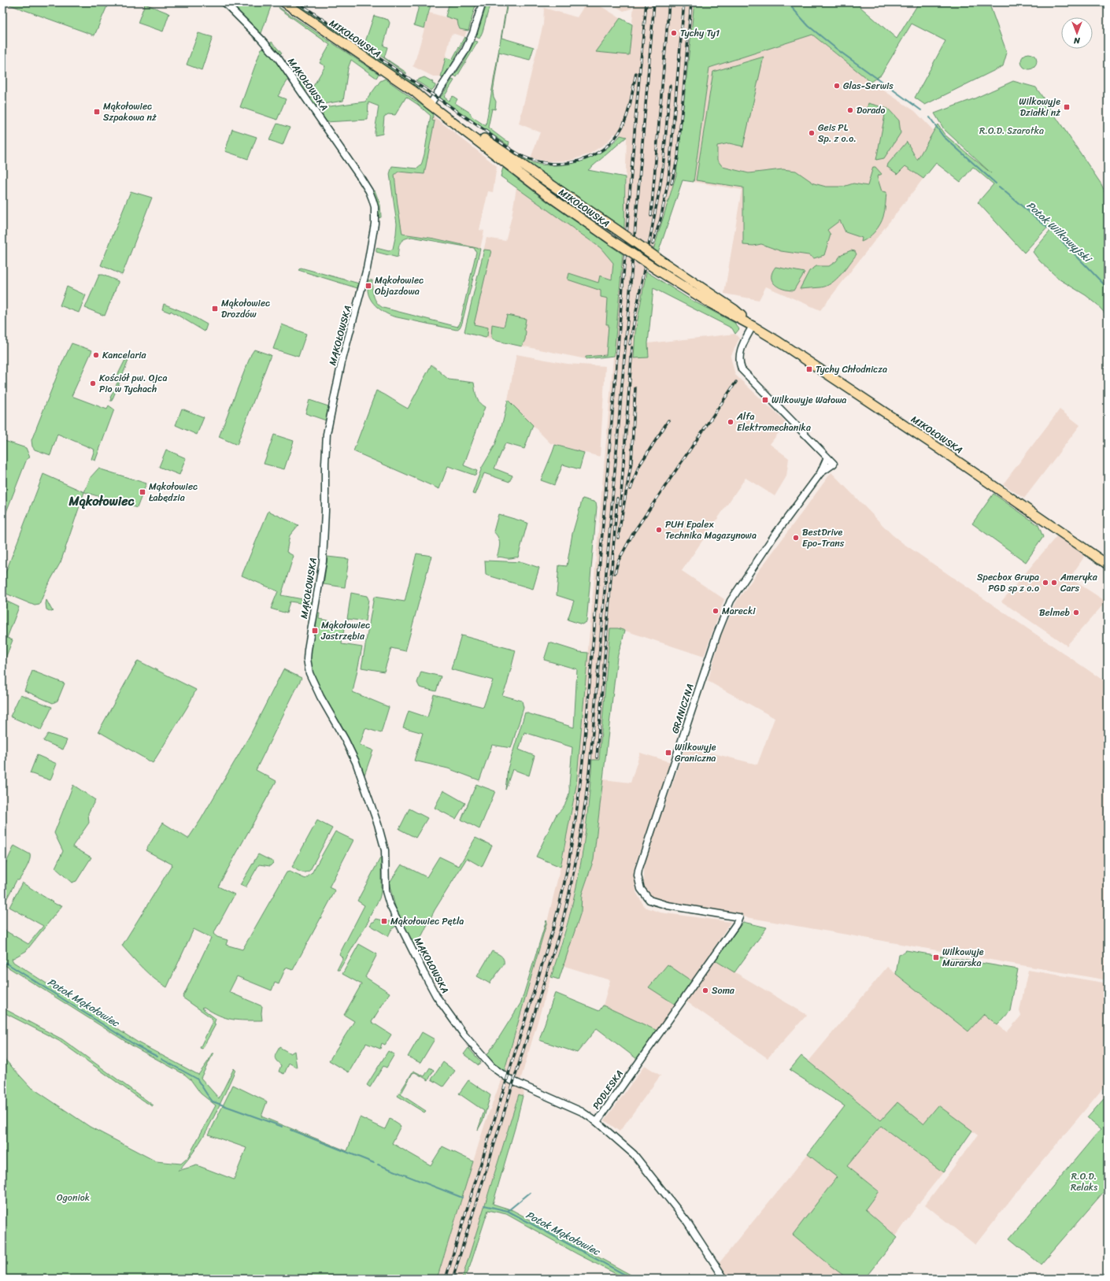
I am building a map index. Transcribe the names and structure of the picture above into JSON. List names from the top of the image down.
{
  "streets": {
    "main road": ["MIKOŁOWSKA"],
    "street": ["MĄKOŁOWSKA", "GRANICZNA", "PODLESKA"]
  },
  "crossings": [
    ["MĄKOŁOWSKA", "PODLESKA"],
    ["GRANICZNA", "PODLESKA"]
  ],
  "districts": ["Mąkołowiec"],
  "water": ["Potok Wilkowyjski", "Potok Mąkołowiec"],
  "parks": ["R.O.D. Szarotka", "R.O.D. Relaks", "Ogoniok"],
  "places": {
    "other": [
      "Tychy Ty1",
      "Glas-Serwis",
      "Dorado",
      "Geis PL Sp. z o.o.",
      "Kancelaria",
      "Kościół pw. Ojca Pio w Tychach",
      "Alfa Elektromechanika",
      "PUH Epalex Technika Magazynowa",
      "BestDrive Epo-Trans",
      "Specbox Grupa PGD sp z o.o",
      "Ameryka Cars",
      "Marecki",
      "Belmeb",
      "Soma"
    ],
    "transit": [
      "Wilkowyje Działki nż",
      "Mąkołowiec Szpakowa nż",
      "Mąkołowiec Objazdowa",
      "Mąkołowiec Drozdów",
      "Tychy Chłodnicza",
      "Wilkowyje Wałowa",
      "Mąkołowiec Łabędzia",
      "Mąkołowiec Jastrzębia",
      "Wilkowyje Graniczna",
      "Mąkołowiec Pętla",
      "Wilkowyje Murarska"
    ]
  },
  "north": "bottom"
}
